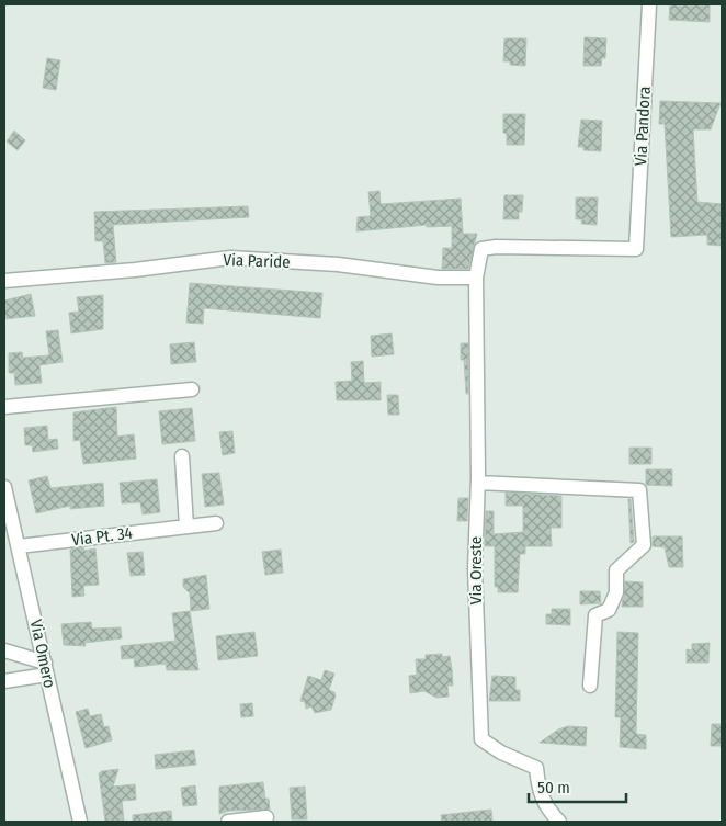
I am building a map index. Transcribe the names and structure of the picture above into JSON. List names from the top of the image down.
{
  "streets": {
    "street": [
      "Via Pandora",
      "Via Paride",
      "Via Pt. 34",
      "Via Oreste",
      "Via Omero"
    ]
  },
  "crossings": [
    ["Via Pandora", "Via Oreste"],
    ["Via Paride", "Via Oreste"],
    ["Via Pt. 34", "Via Omero"]
  ],
  "scale_bar": "50 m"
}
